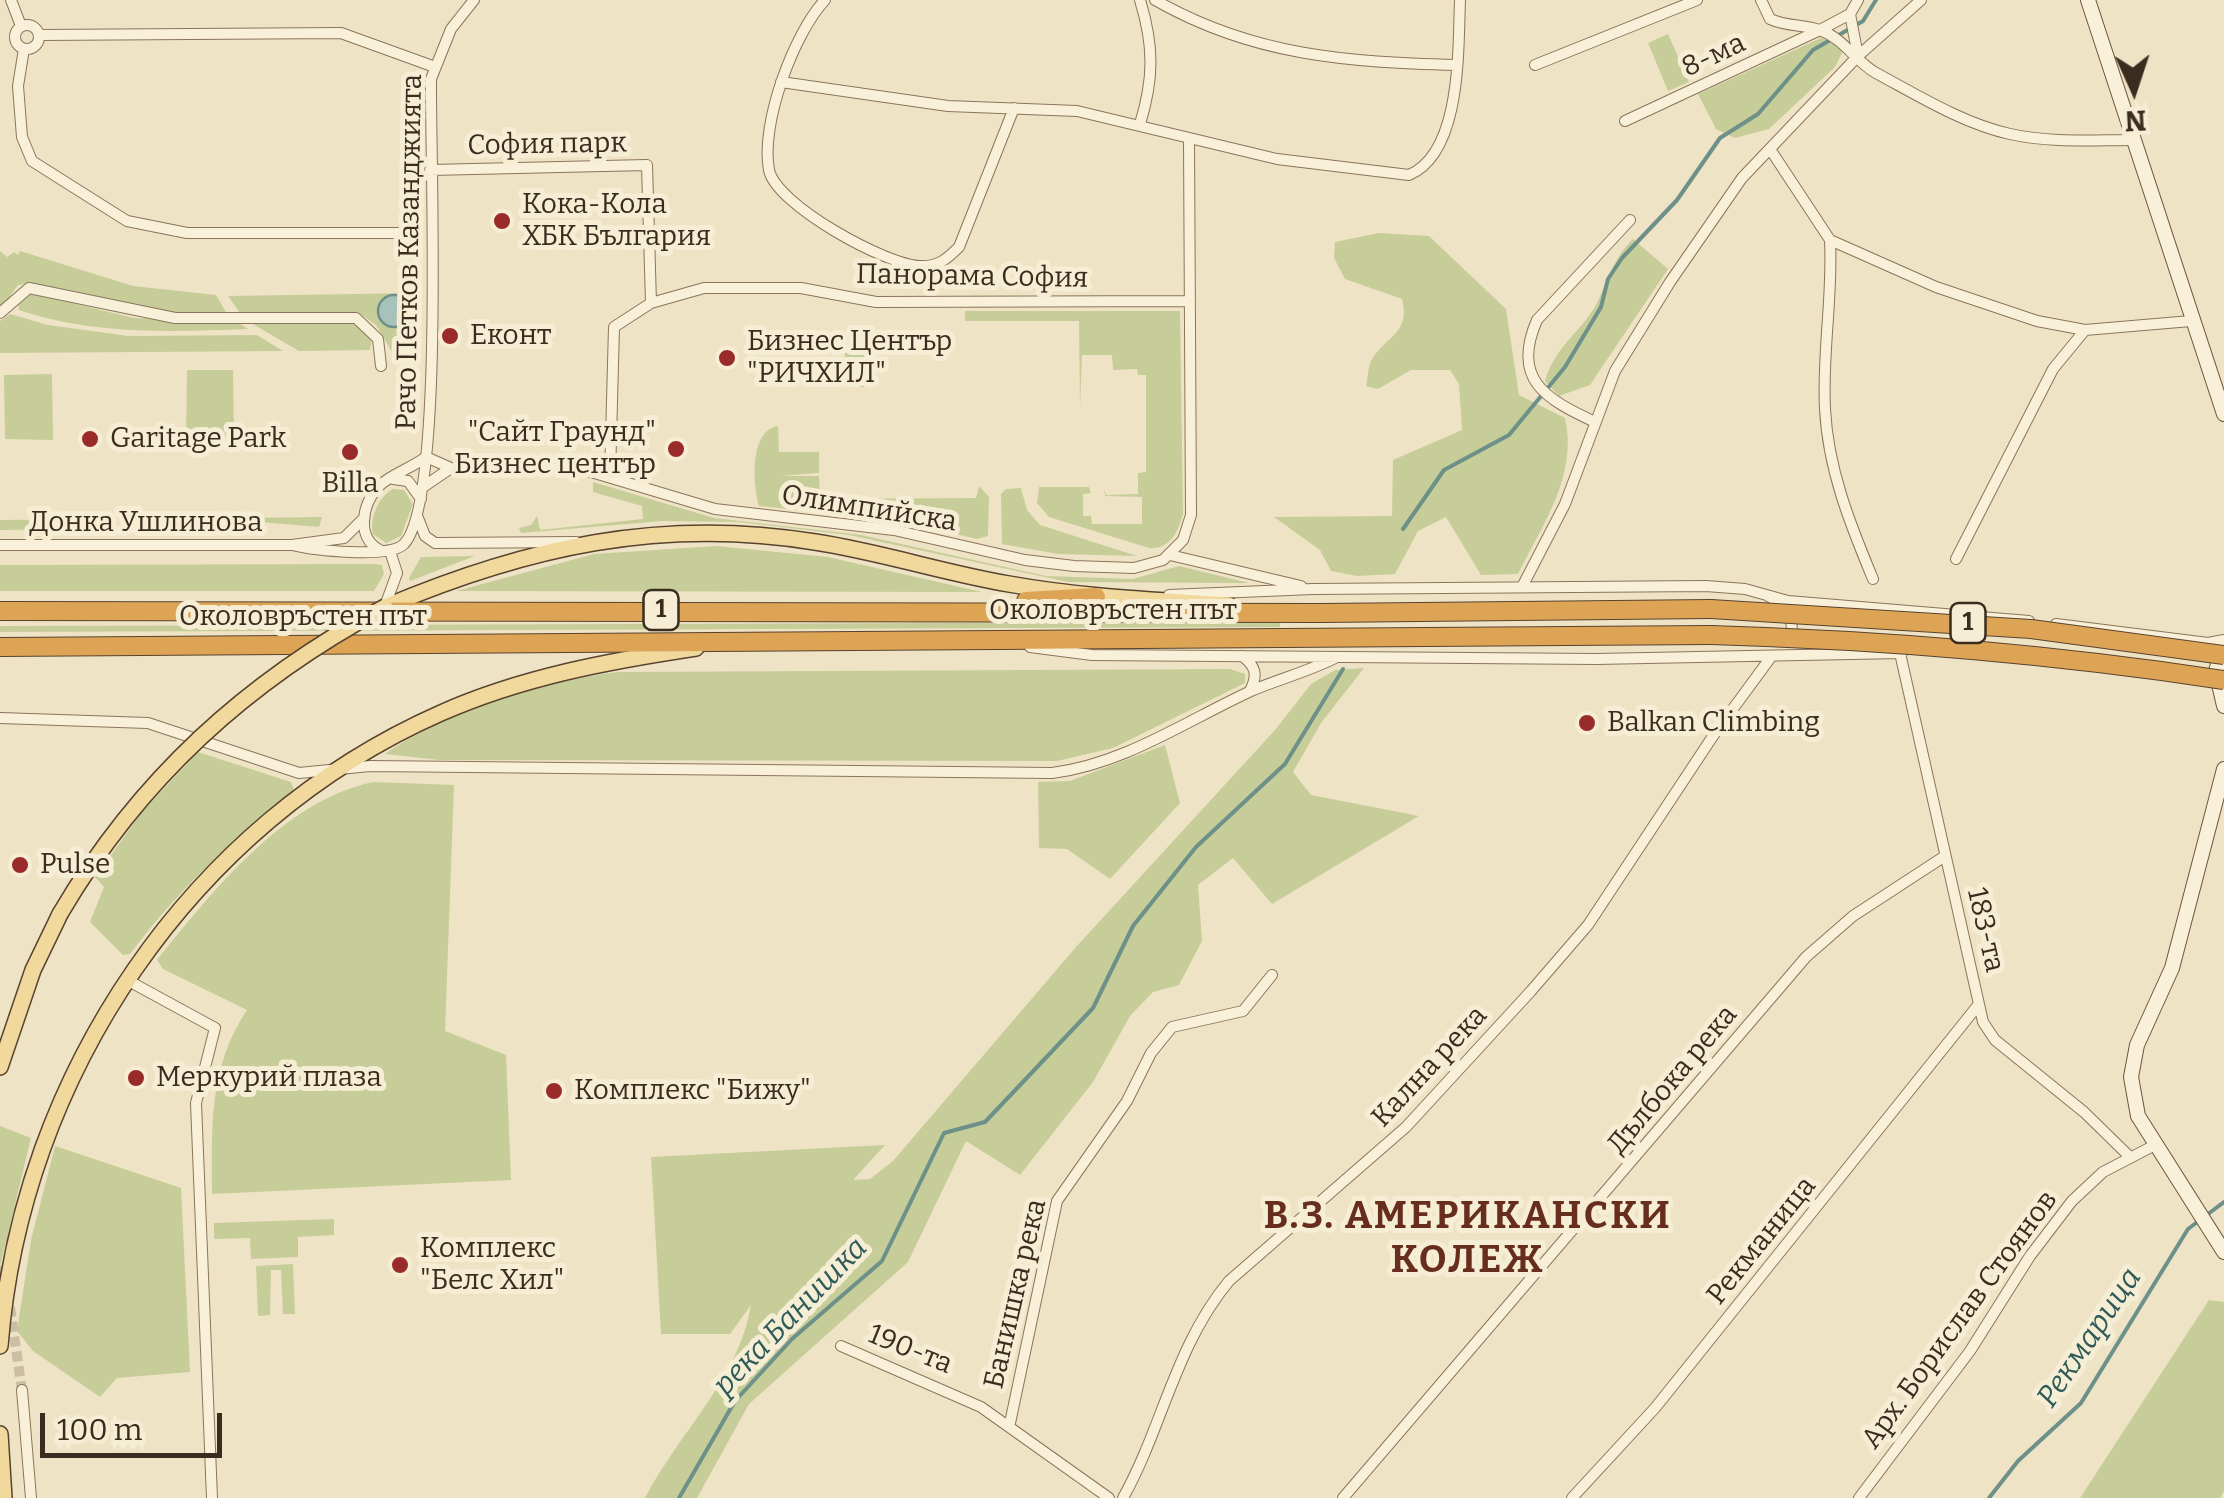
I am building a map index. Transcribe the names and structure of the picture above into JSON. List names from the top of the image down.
{
  "streets": {
    "highway": ["1", "Околовръстен път"],
    "street": [
      "8-ма",
      "София парк",
      "Рачо Петков Казанджията",
      "Панорама София",
      "Олимпийска",
      "Донка Ушлинова",
      "183-та",
      "Кална река",
      "Дълбока река",
      "Рекманица",
      "Банишка река",
      "Арх. Борислав Стоянов",
      "190-та"
    ]
  },
  "crossings": [
    ["София парк", "Рачо Петков Казанджията"],
    ["София парк", "Панорама София"],
    ["Рачо Петков Казанджията", "Донка Ушлинова"],
    ["Панорама София", "Олимпийска"],
    ["183-та", "Дълбока река"],
    ["183-та", "Рекманица"],
    ["183-та", "Арх. Борислав Стоянов"],
    ["Банишка река", "190-та"]
  ],
  "districts": ["В.З. АМЕРИКАНСКИ КОЛЕЖ"],
  "water": ["река Банишка", "Рекмарица"],
  "places": [
    "Кока-Кола ХБК България",
    "Еконт",
    "Бизнес Център \"РИЧХИЛ\"",
    "Garitage Park",
    "\"Сайт Граунд\" Бизнес център",
    "Billa",
    "Balkan Climbing",
    "Pulse",
    "Меркурий плаза",
    "Комплекс \"Бижу\"",
    "Комплекс \"Белс Хил\""
  ],
  "scale_bar": "100 m",
  "north": "bottom"
}
